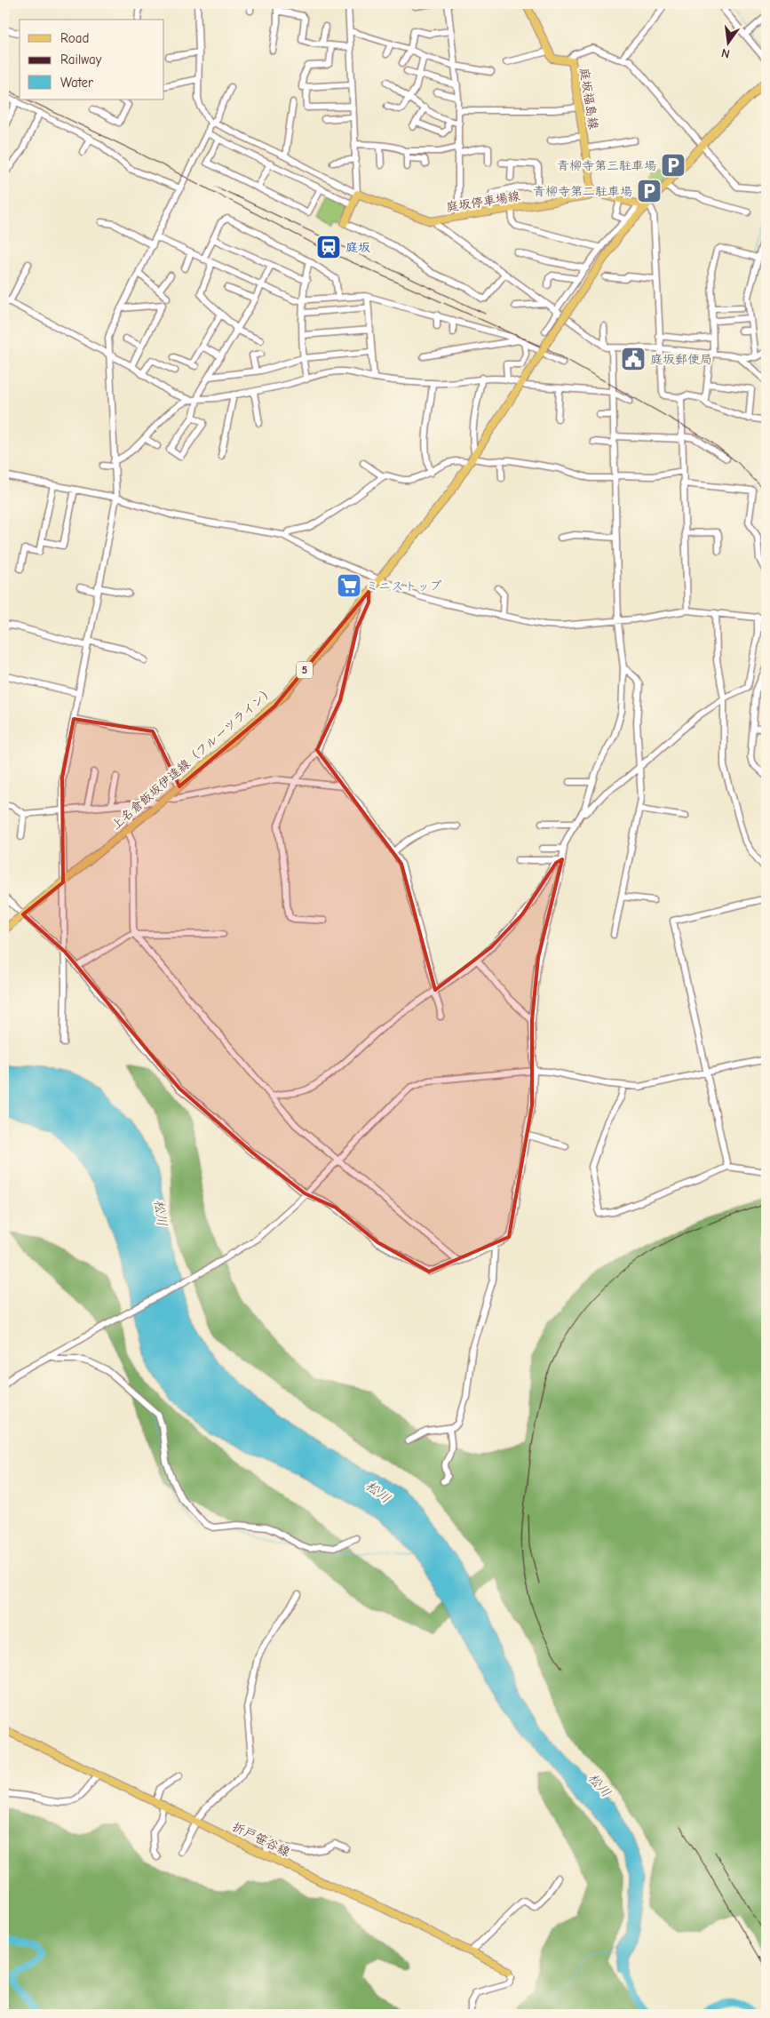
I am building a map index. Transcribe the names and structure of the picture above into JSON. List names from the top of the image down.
{
  "streets": {
    "main road": [
      "庭坂福島線",
      "庭坂停車場線",
      "5",
      "上名倉飯坂伊達線（フルーツライン）",
      "折戸笹谷線"
    ]
  },
  "crossings": [
    ["庭坂福島線", "庭坂停車場線"],
    ["5", "上名倉飯坂伊達線（フルーツライン）"]
  ],
  "water": ["松川"],
  "places": {
    "parking": ["青柳寺第三駐車場", "青柳寺第二駐車場"],
    "station": ["庭坂"],
    "public building": ["庭坂郵便局"],
    "supermarket": ["ミニストップ"]
  },
  "legend": ["Road", "Railway", "Water"],
  "north": "bottom"
}
